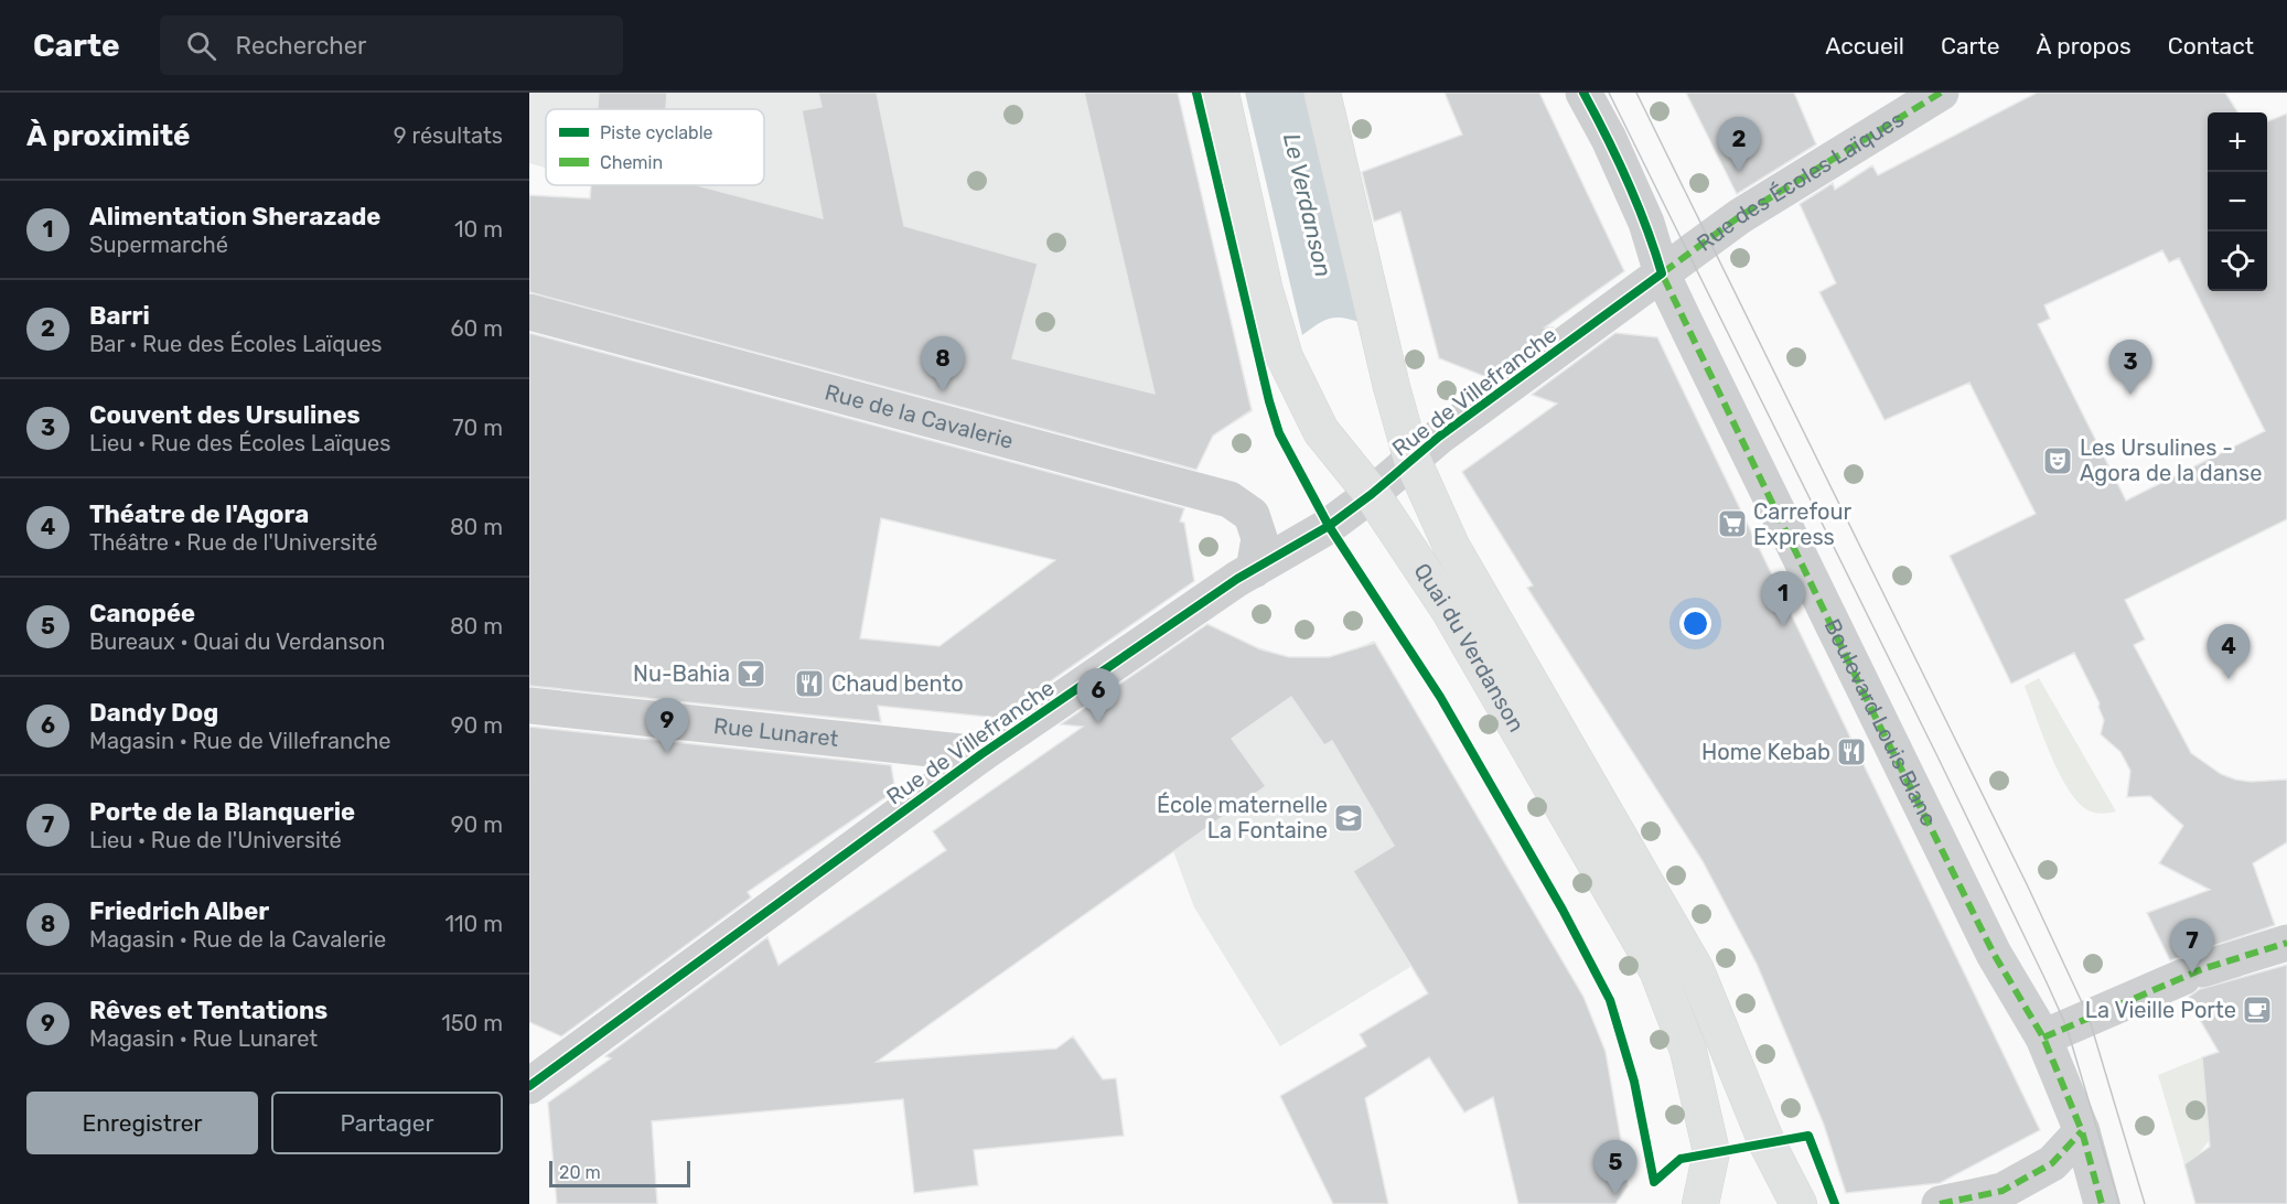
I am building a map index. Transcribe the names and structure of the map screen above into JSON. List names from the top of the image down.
{
  "streets": {
    "main road": ["Quai du Verdanson"],
    "street": [
      "Rue des Écoles Laïques",
      "Rue de Villefranche",
      "Rue de la Cavalerie",
      "Boulevard Louis Blanc",
      "Rue Lunaret"
    ]
  },
  "crossings": [
    ["Rue des Écoles Laïques", "Rue de Villefranche"],
    ["Rue des Écoles Laïques", "Boulevard Louis Blanc"],
    ["Rue de Villefranche", "Rue de la Cavalerie"],
    ["Rue de Villefranche", "Quai du Verdanson"],
    ["Rue de Villefranche", "Boulevard Louis Blanc"],
    ["Rue de Villefranche", "Rue Lunaret"]
  ],
  "water": ["Le Verdanson"],
  "places": {
    "theatre": ["Les Ursulines - Agora de la danse"],
    "supermarket": ["Carrefour Express"],
    "bar": ["Nu-Bahia"],
    "restaurant": ["Chaud bento", "Home Kebab"],
    "school or university": ["École maternelle La Fontaine"],
    "cafe": ["La Vieille Porte"]
  },
  "legend": ["Piste cyclable", "Chemin"],
  "scale_bar": "20 m",
  "page": {
    "header": "Carte",
    "search": "Rechercher",
    "nav": [
      "Accueil",
      "Carte",
      "À propos",
      "Contact"
    ],
    "heading": ["À proximité", "9 résultats"],
    "map_buttons": ["+", "−"],
    "pins": [
      "2",
      "8",
      "3",
      "1",
      "4",
      "6",
      "9",
      "7",
      "5"
    ],
    "list": [
      {
        "mark": "1",
        "name": "Alimentation Sherazade",
        "note": "Supermarché",
        "value": "10 m"
      },
      {
        "mark": "2",
        "name": "Barri",
        "note": "Bar · Rue des Écoles Laïques",
        "value": "60 m"
      },
      {
        "mark": "3",
        "name": "Couvent des Ursulines",
        "note": "Lieu · Rue des Écoles Laïques",
        "value": "70 m"
      },
      {
        "mark": "4",
        "name": "Théatre de l'Agora",
        "note": "Théâtre · Rue de l'Université",
        "value": "80 m"
      },
      {
        "mark": "5",
        "name": "Canopée",
        "note": "Bureaux · Quai du Verdanson",
        "value": "80 m"
      },
      {
        "mark": "6",
        "name": "Dandy Dog",
        "note": "Magasin · Rue de Villefranche",
        "value": "90 m"
      },
      {
        "mark": "7",
        "name": "Porte de la Blanquerie",
        "note": "Lieu · Rue de l'Université",
        "value": "90 m"
      },
      {
        "mark": "8",
        "name": "Friedrich Alber",
        "note": "Magasin · Rue de la Cavalerie",
        "value": "110 m"
      },
      {
        "mark": "9",
        "name": "Rêves et Tentations",
        "note": "Magasin · Rue Lunaret",
        "value": "150 m"
      }
    ],
    "buttons": ["Enregistrer", "Partager"],
    "scale": "20 m"
  }
}
